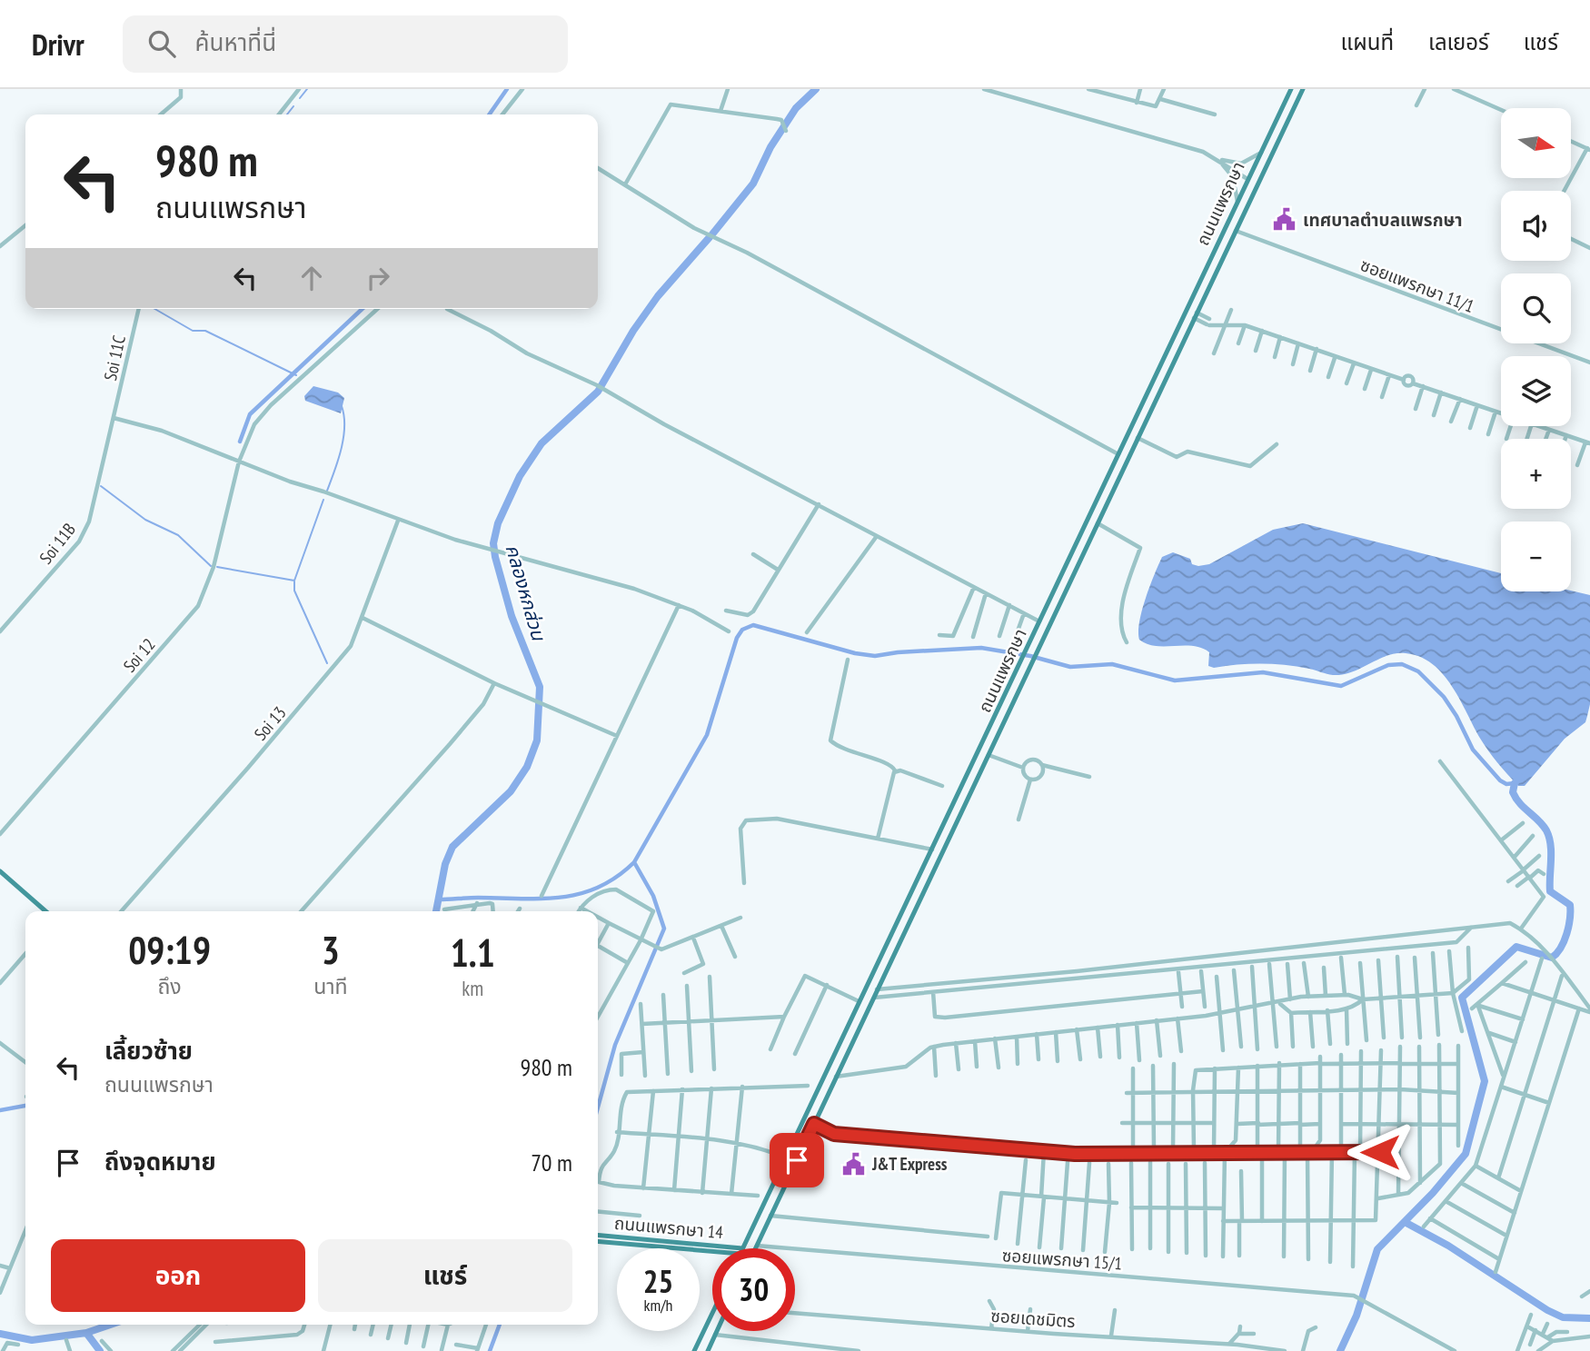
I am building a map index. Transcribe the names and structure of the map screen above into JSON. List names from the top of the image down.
{
  "streets": {
    "main road": ["ถนนแพรกษา", "ถนนแพรกษา 14"],
    "street": [
      "ซอยแพรกษา 11/1",
      "Soi 11C",
      "Soi 11B",
      "Soi 12",
      "Soi 13",
      "ซอยแพรกษา 15/1",
      "ซอยเดชมิตร"
    ]
  },
  "crossings": [
    ["ถนนแพรกษา", "ซอยแพรกษา 11/1"],
    ["ถนนแพรกษา", "ซอยแพรกษา 15/1"],
    ["Soi 11C", "Soi 11B"]
  ],
  "water": ["คลองหกส่วน"],
  "places": {
    "public building": ["เทศบาลตำบลแพรกษา", "J&T Express"]
  },
  "north": "right",
  "page": {
    "header": "Drivr",
    "search": "ค้นหาที่นี่",
    "nav": ["แผนที่", "เลเยอร์", "แชร์"],
    "map_buttons": ["+", "−"],
    "turn": ["980 m", "ถนนแพรกษา"],
    "eta": [
      "09:19",
      "ถึง",
      "3",
      "นาที",
      "1.1",
      "km"
    ],
    "list": [
      {
        "name": "เลี้ยวซ้าย",
        "note": "ถนนแพรกษา",
        "value": "980 m"
      },
      {
        "name": "ถึงจุดหมาย",
        "value": "70 m"
      }
    ],
    "buttons": ["ออก", "แชร์"],
    "speed": "25 km/h",
    "limit": "30"
  }
}
